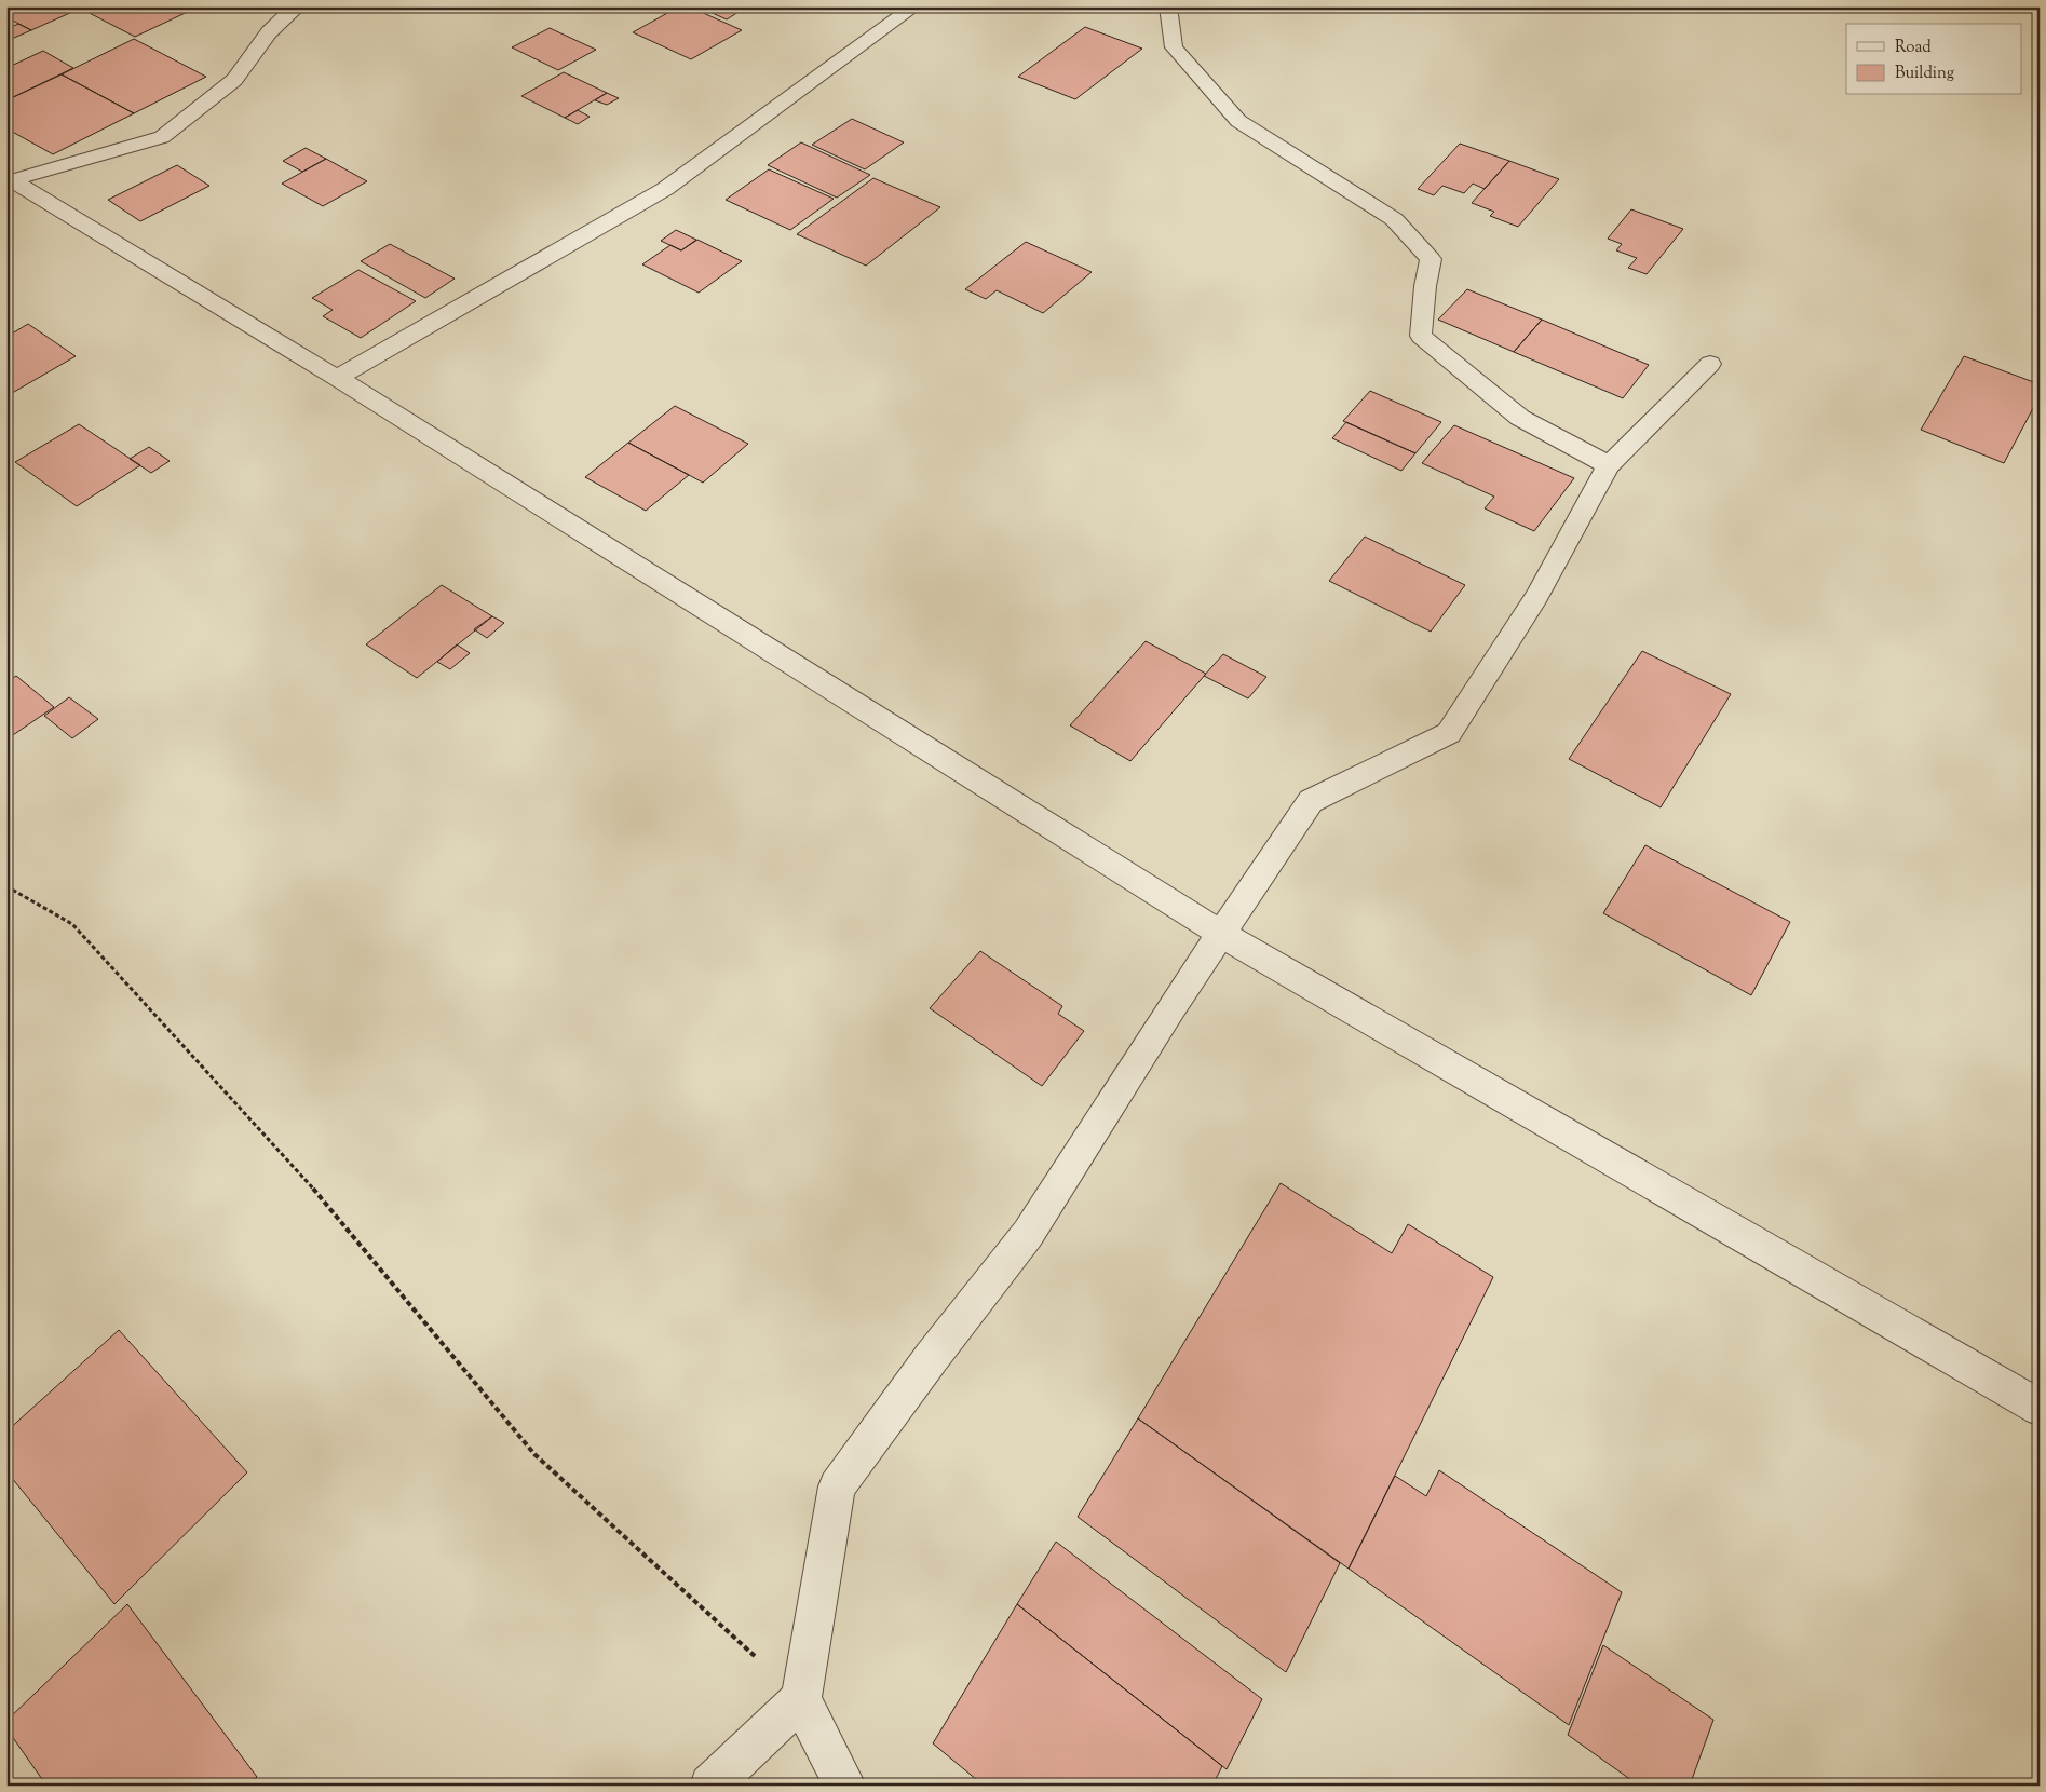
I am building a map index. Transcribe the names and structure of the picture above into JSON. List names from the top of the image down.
{
  "legend": ["Road", "Building"]
}
